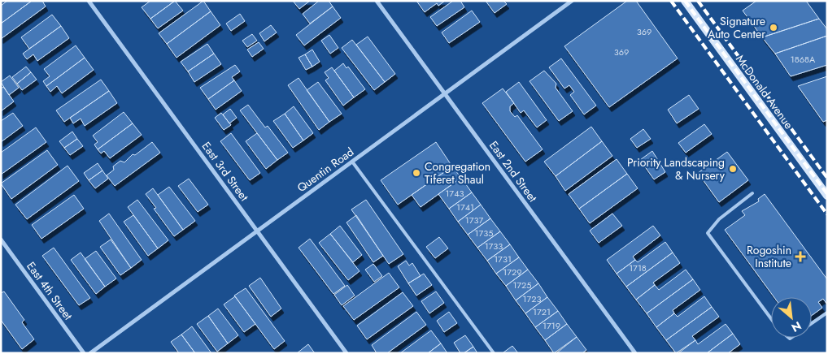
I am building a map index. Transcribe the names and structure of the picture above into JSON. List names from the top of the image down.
{
  "streets": {
    "main road": ["McDonald Avenue"],
    "street": [
      "Quentin Road",
      "East 3rd Street",
      "East 2nd Street",
      "East 4th Street"
    ]
  },
  "crossings": [
    ["Quentin Road", "East 3rd Street"],
    ["Quentin Road", "East 2nd Street"]
  ],
  "places": {
    "other": ["Signature Auto Center", "Priority Landscaping & Nursery", "Congregation Tiferet Shaul"],
    "health": ["Rogoshin Institute"]
  },
  "house_numbers": [
    "369",
    "369",
    "1868A",
    "1743",
    "1741",
    "1737",
    "1735",
    "1733",
    "1731",
    "1718",
    "1729",
    "1725",
    "1723",
    "1721",
    "1719"
  ],
  "north": "bottom right"
}
